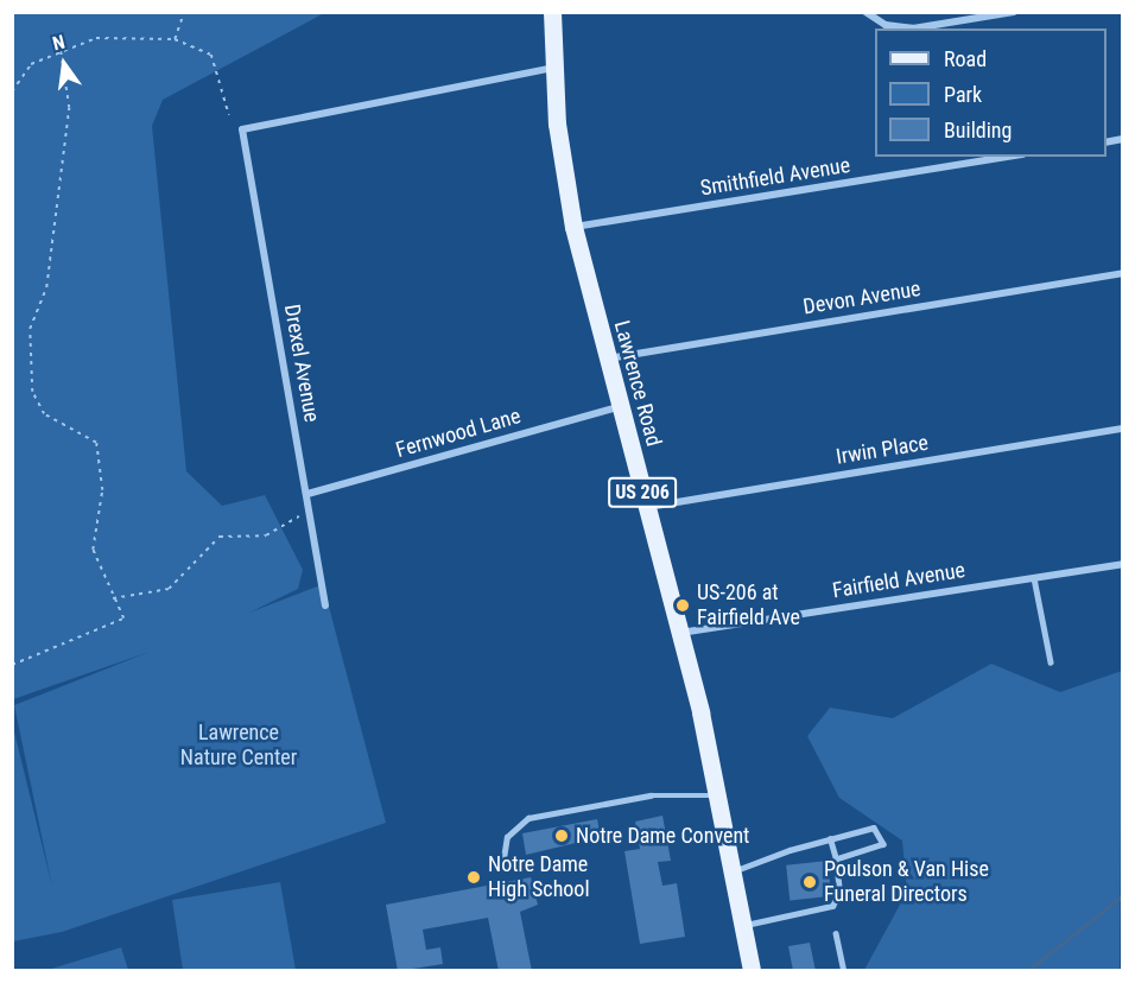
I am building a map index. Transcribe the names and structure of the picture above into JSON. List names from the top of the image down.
{
  "streets": {
    "main road": ["Lawrence Road", "US 206"],
    "street": [
      "Smithfield Avenue",
      "Devon Avenue",
      "Drexel Avenue",
      "Fernwood Lane",
      "Irwin Place",
      "Fairfield Avenue"
    ]
  },
  "crossings": [
    ["Smithfield Avenue", "Lawrence Road"],
    ["Devon Avenue", "Lawrence Road"],
    ["Drexel Avenue", "Lawrence Road"],
    ["Drexel Avenue", "Fernwood Lane"],
    ["Lawrence Road", "Fernwood Lane"],
    ["Lawrence Road", "Irwin Place"],
    ["Lawrence Road", "Fairfield Avenue"]
  ],
  "parks": ["Lawrence Nature Center"],
  "places": [
    "US-206 at Fairfield Ave",
    "Notre Dame Convent",
    "Notre Dame High School",
    "Poulson & Van Hise Funeral Directors"
  ],
  "legend": ["Road", "Park", "Building"],
  "north": "top"
}
